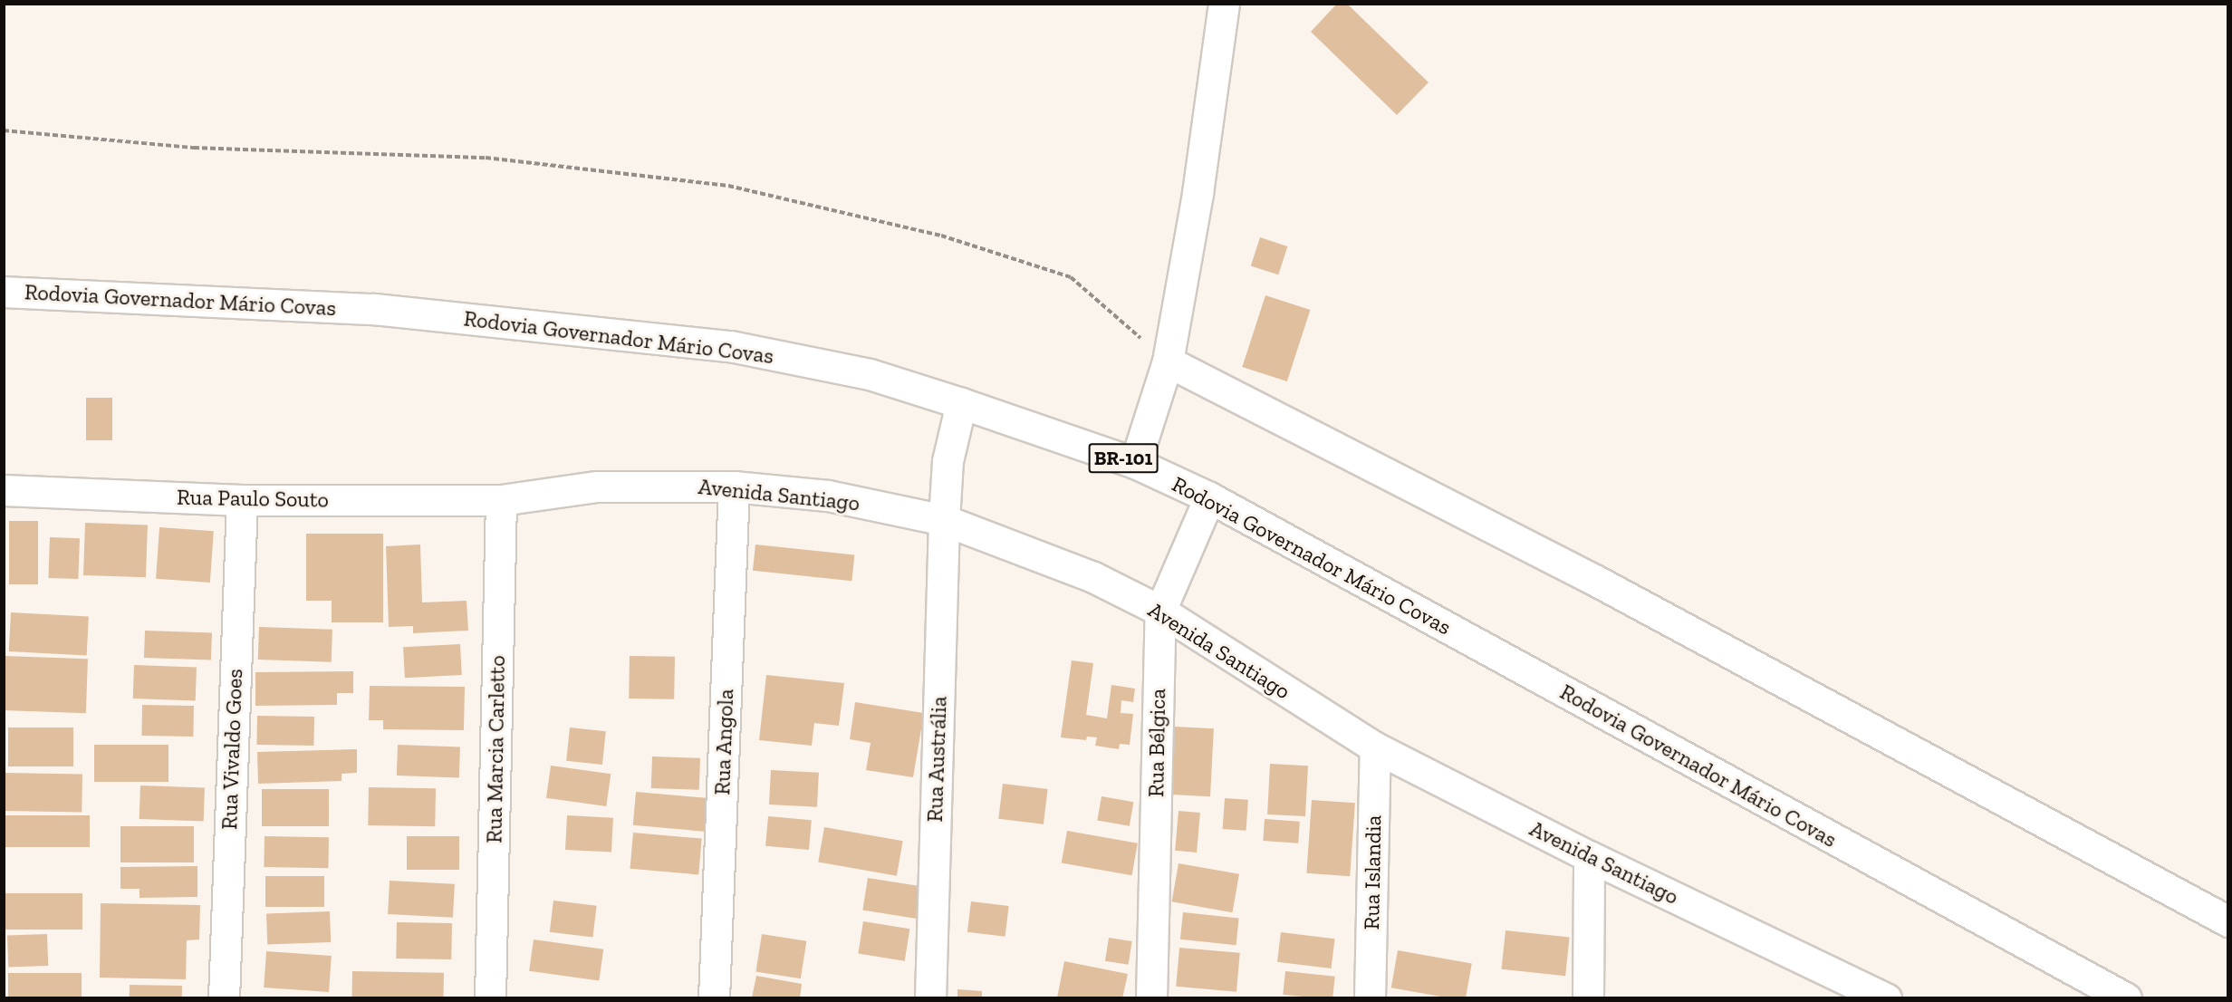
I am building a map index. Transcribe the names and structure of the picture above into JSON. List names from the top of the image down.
{
  "streets": {
    "main road": [
      "Rodovia Governador Mário Covas",
      "BR-101",
      "Avenida Santiago",
      "Rua Paulo Souto",
      "Rua Angola",
      "Rua Bélgica",
      "Rua Vivaldo Goes",
      "Rua Marcia Carletto",
      "Rua Austrália",
      "Rua Islandia"
    ]
  },
  "crossings": [
    ["Rodovia Governador Mário Covas", "Rua Bélgica"],
    ["Rodovia Governador Mário Covas", "Rua Austrália"],
    ["Avenida Santiago", "Rua Paulo Souto"],
    ["Avenida Santiago", "Rua Angola"],
    ["Avenida Santiago", "Rua Bélgica"],
    ["Avenida Santiago", "Rua Marcia Carletto"],
    ["Avenida Santiago", "Rua Austrália"],
    ["Avenida Santiago", "Rua Islandia"],
    ["Rua Paulo Souto", "Rua Vivaldo Goes"],
    ["Rua Paulo Souto", "Rua Marcia Carletto"]
  ]
}
